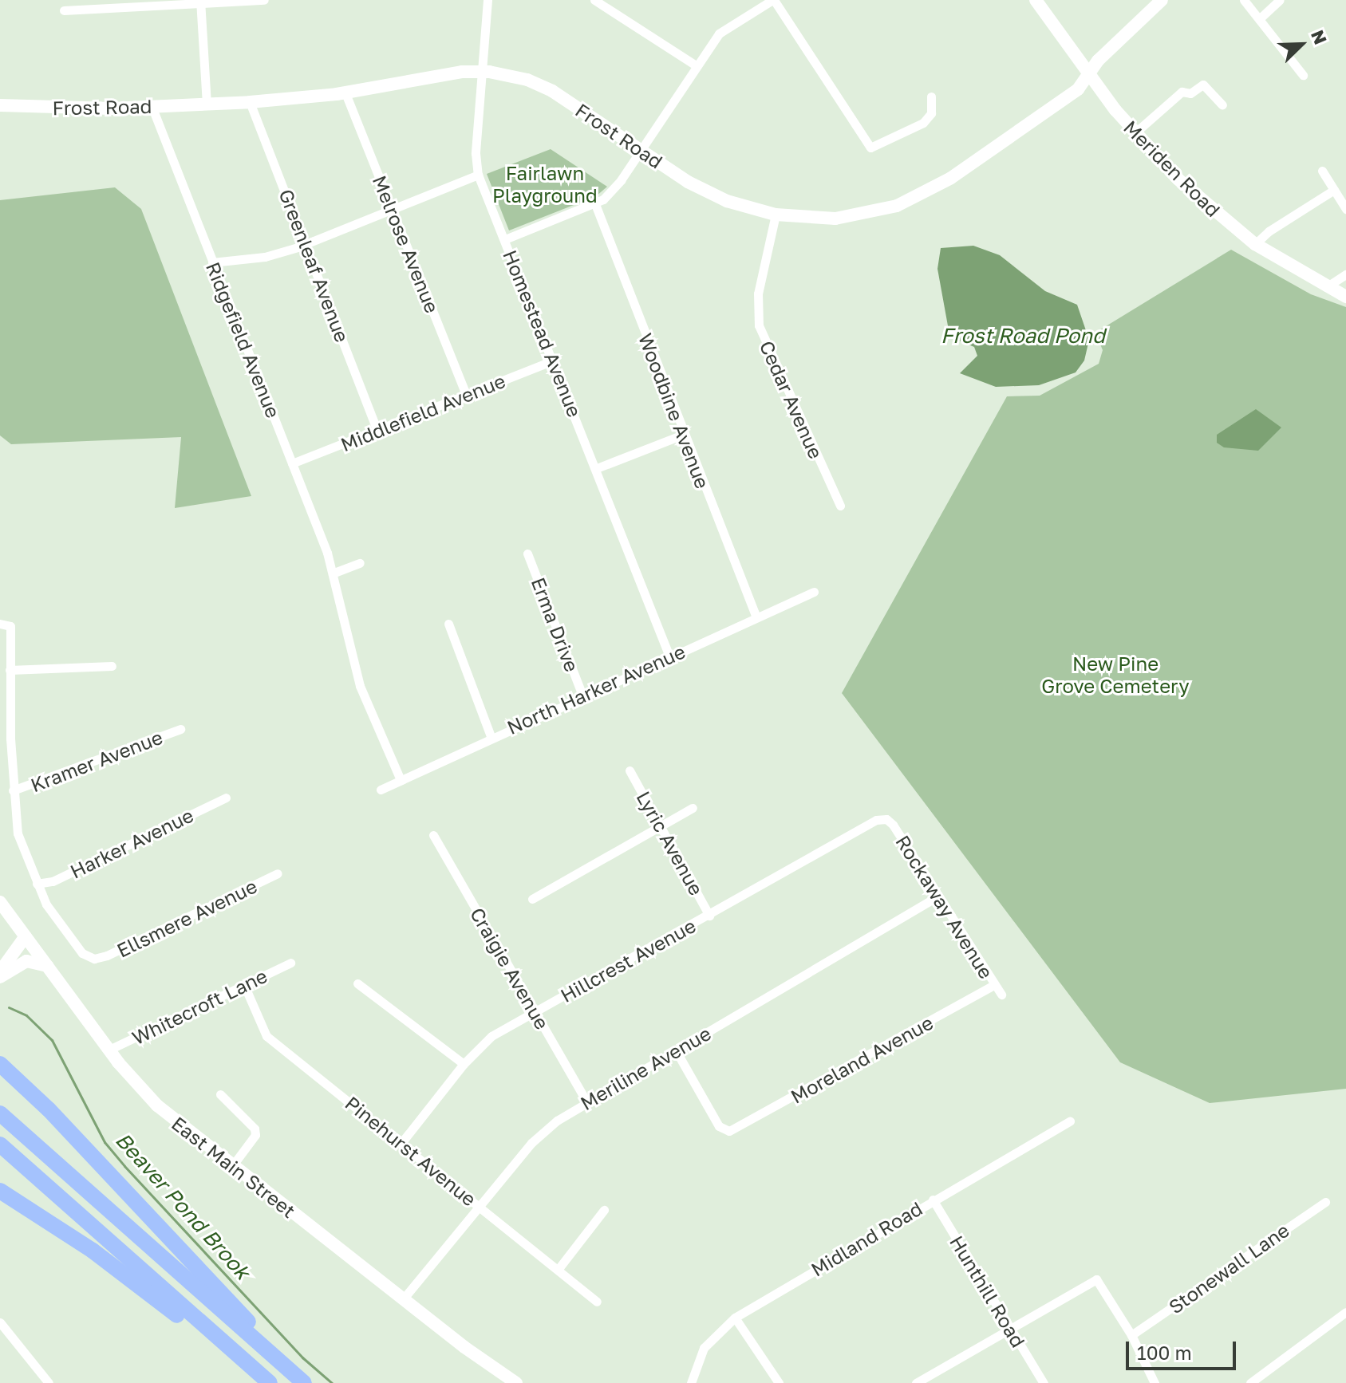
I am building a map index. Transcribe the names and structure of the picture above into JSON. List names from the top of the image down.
{
  "streets": {
    "main road": ["Frost Road", "Meriden Road", "East Main Street"],
    "street": [
      "Melrose Avenue",
      "Greenleaf Avenue",
      "Homestead Avenue",
      "Ridgefield Avenue",
      "Cedar Avenue",
      "Woodbine Avenue",
      "Middlefield Avenue",
      "Erma Drive",
      "North Harker Avenue",
      "Kramer Avenue",
      "Harker Avenue",
      "Lyric Avenue",
      "Rockaway Avenue",
      "Ellsmere Avenue",
      "Hillcrest Avenue",
      "Craigie Avenue",
      "Whitecroft Lane",
      "Moreland Avenue",
      "Meriline Avenue",
      "Pinehurst Avenue",
      "Midland Road",
      "Stonewall Lane",
      "Hunthill Road"
    ]
  },
  "crossings": [
    ["Frost Road", "Meriden Road"],
    ["Frost Road", "Melrose Avenue"],
    ["Frost Road", "Greenleaf Avenue"],
    ["Frost Road", "Homestead Avenue"],
    ["Frost Road", "Ridgefield Avenue"],
    ["Frost Road", "Cedar Avenue"],
    ["Melrose Avenue", "Middlefield Avenue"],
    ["Greenleaf Avenue", "Middlefield Avenue"],
    ["Homestead Avenue", "Middlefield Avenue"],
    ["Homestead Avenue", "North Harker Avenue"],
    ["Ridgefield Avenue", "Middlefield Avenue"],
    ["Ridgefield Avenue", "North Harker Avenue"],
    ["Woodbine Avenue", "North Harker Avenue"],
    ["Erma Drive", "North Harker Avenue"],
    ["Harker Avenue", "Ellsmere Avenue"],
    ["Lyric Avenue", "Hillcrest Avenue"],
    ["Rockaway Avenue", "Hillcrest Avenue"],
    ["Rockaway Avenue", "Moreland Avenue"],
    ["Rockaway Avenue", "Meriline Avenue"],
    ["Hillcrest Avenue", "Craigie Avenue"],
    ["Hillcrest Avenue", "Pinehurst Avenue"],
    ["Craigie Avenue", "Meriline Avenue"],
    ["Whitecroft Lane", "Pinehurst Avenue"],
    ["Whitecroft Lane", "East Main Street"],
    ["Moreland Avenue", "Meriline Avenue"],
    ["Meriline Avenue", "Pinehurst Avenue"],
    ["Meriline Avenue", "East Main Street"],
    ["Midland Road", "Hunthill Road"]
  ],
  "water": ["Frost Road Pond", "Beaver Pond Brook"],
  "parks": ["Fairlawn Playground", "New Pine Grove Cemetery"],
  "scale_bar": "100 m",
  "north": "top right"
}
